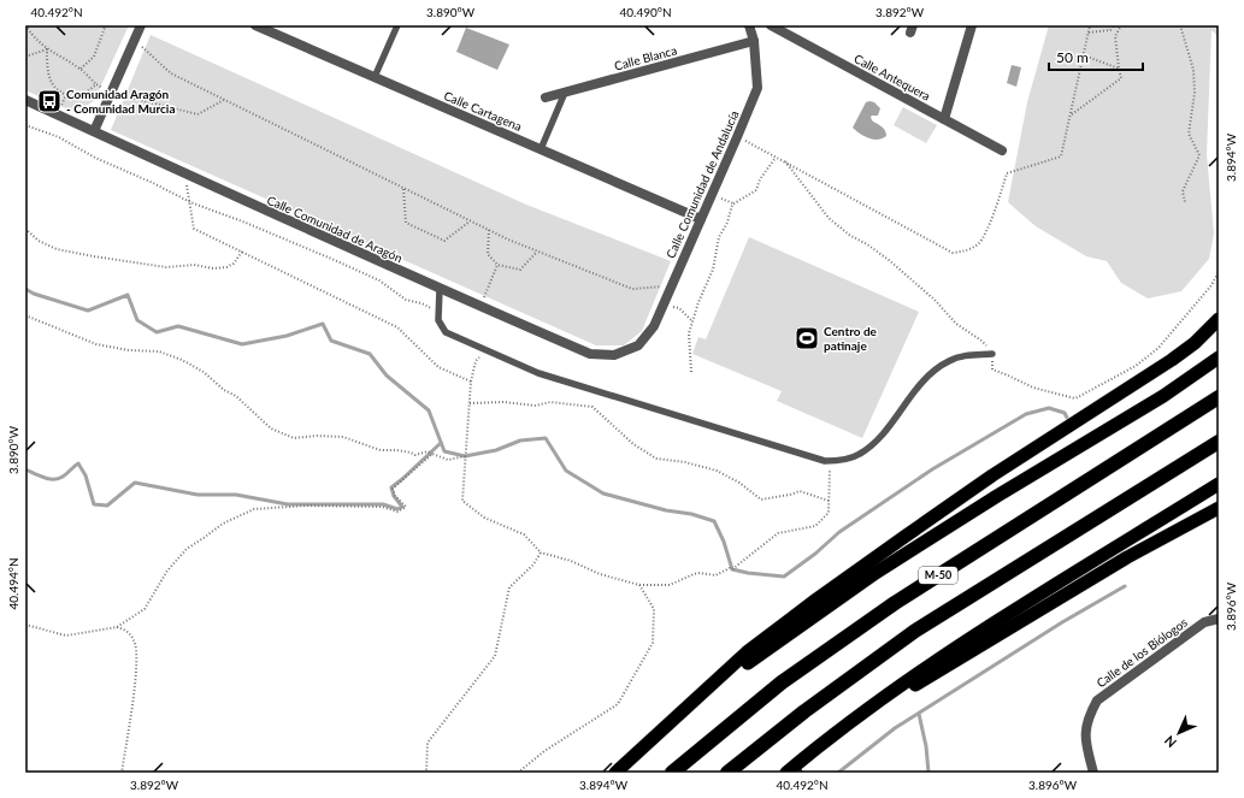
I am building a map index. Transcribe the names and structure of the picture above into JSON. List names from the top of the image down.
{
  "streets": {
    "highway": ["M-50"],
    "street": [
      "Calle Blanca",
      "Calle Antequera",
      "Calle Cartagena",
      "Calle Comunidad de Andalucía",
      "Calle Comunidad de Aragón",
      "Calle de los Biólogos"
    ]
  },
  "crossings": [
    ["Calle Blanca", "Calle Comunidad de Andalucía"],
    ["Calle Cartagena", "Calle Comunidad de Andalucía"],
    ["Calle Comunidad de Andalucía", "Calle Comunidad de Aragón"]
  ],
  "places": {
    "bus stop": ["Comunidad Aragón - Comunidad Murcia"],
    "sports": ["Centro de patinaje"]
  },
  "scale_bar": "50 m",
  "north": "bottom left",
  "coordinates": [
    "40.492°N",
    "3.890°W",
    "40.490°N",
    "3.892°W",
    "3.894°W",
    "40.494°N",
    "3.896°W"
  ]
}
